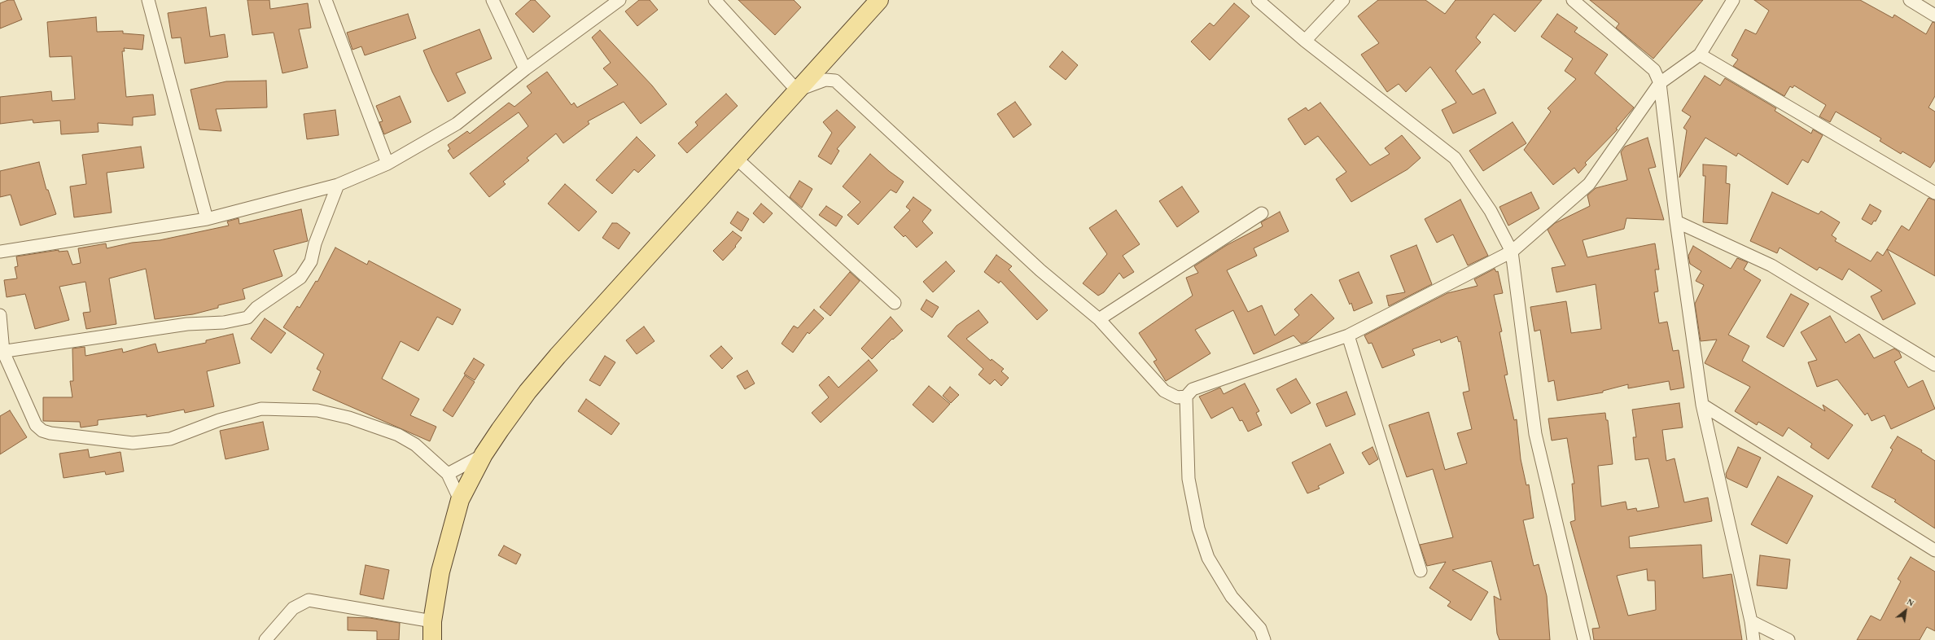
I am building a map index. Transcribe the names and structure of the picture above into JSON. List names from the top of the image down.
{
  "north": "top right"
}
